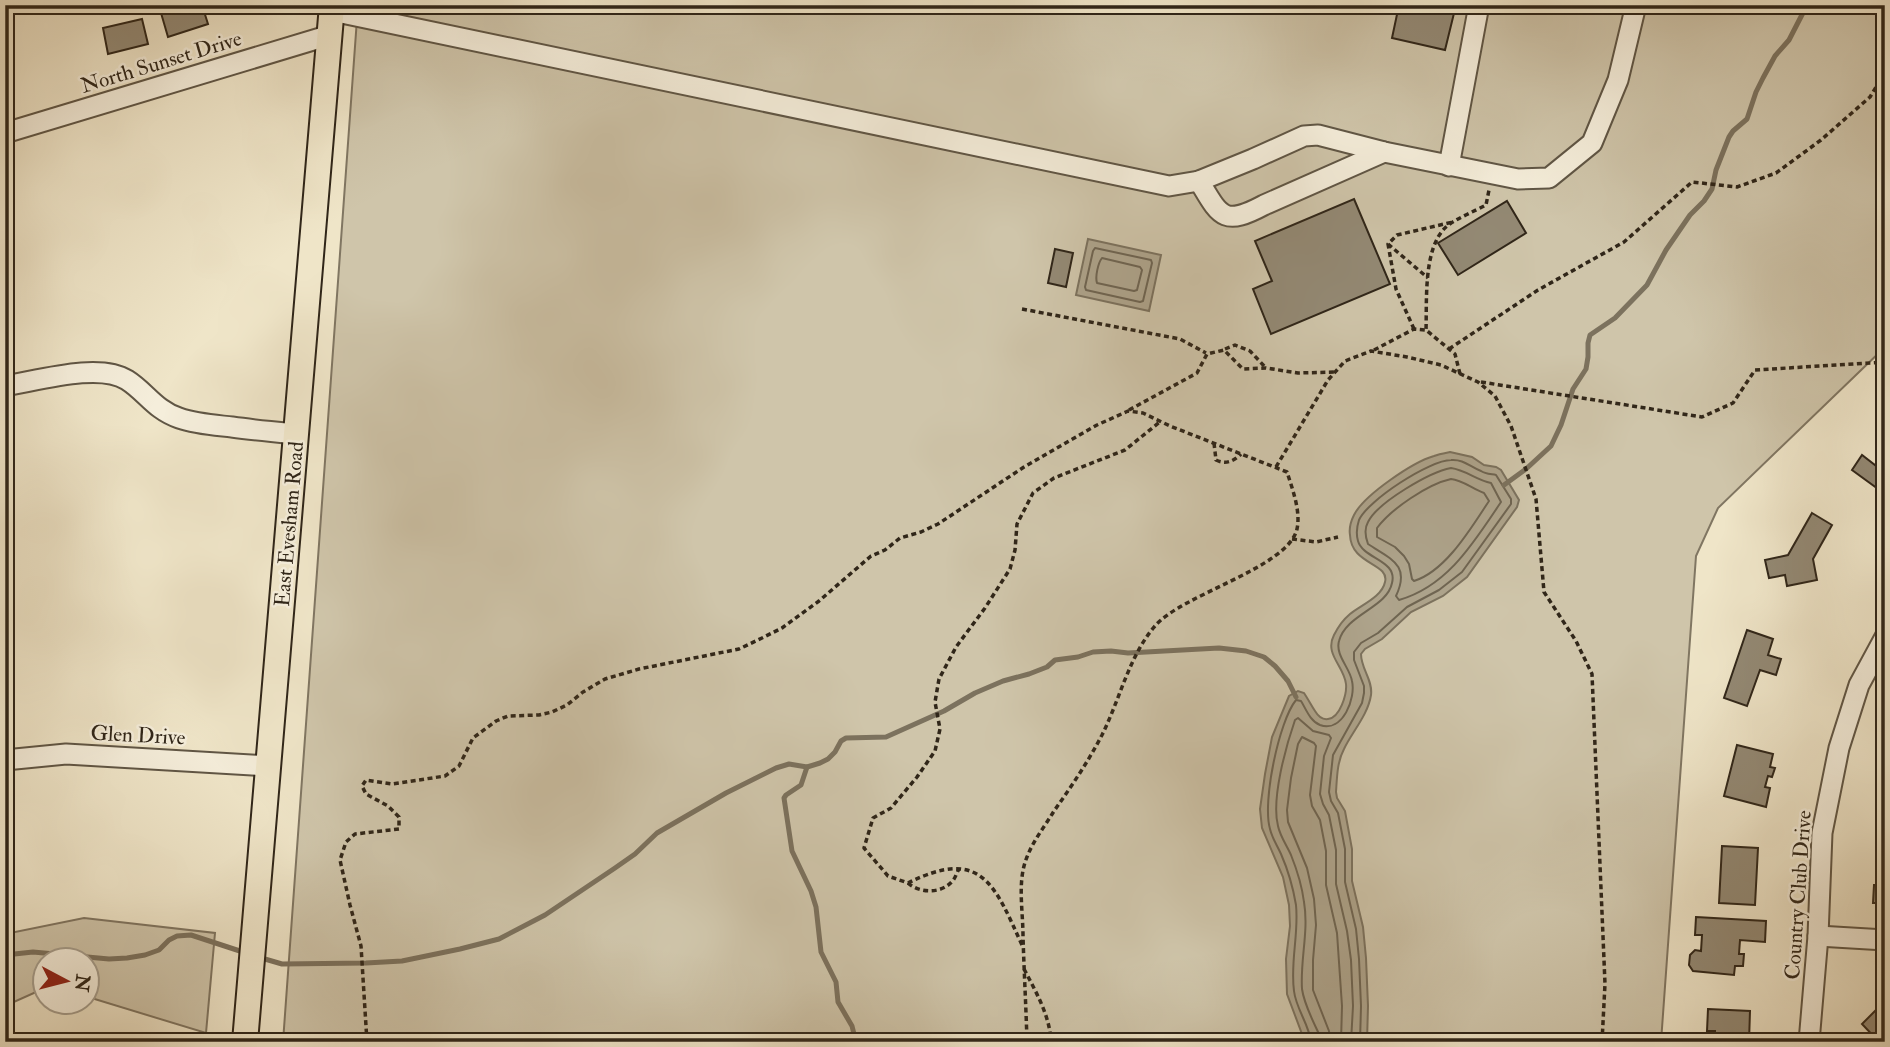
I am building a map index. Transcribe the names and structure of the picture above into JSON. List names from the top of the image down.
{
  "streets": {
    "main road": ["East Evesham Road"],
    "street": ["North Sunset Drive", "Glen Drive", "Country Club Drive"]
  },
  "crossings": [
    ["North Sunset Drive", "East Evesham Road"],
    ["East Evesham Road", "Glen Drive"]
  ],
  "north": "right"
}
